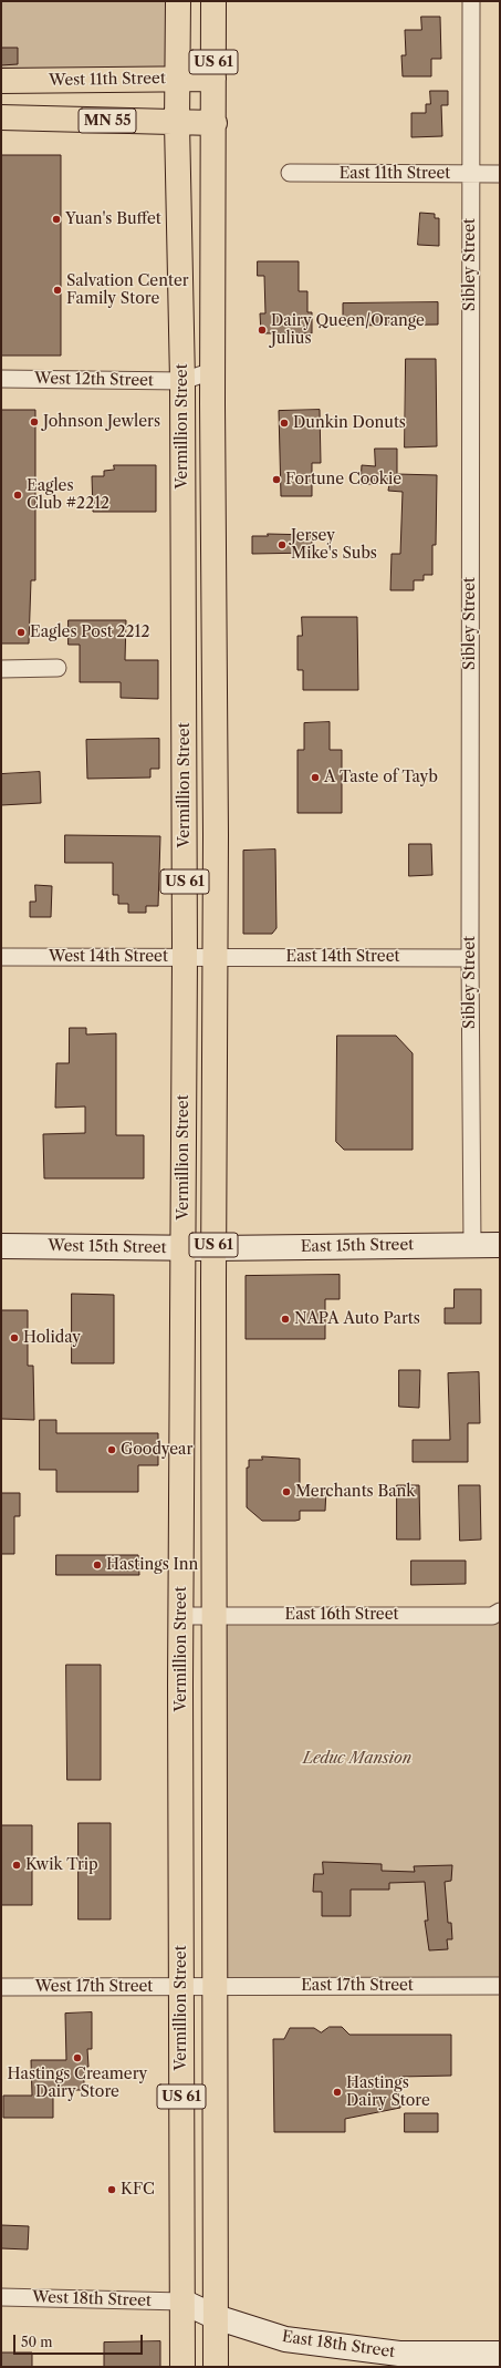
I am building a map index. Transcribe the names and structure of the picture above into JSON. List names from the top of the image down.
{
  "streets": {
    "highway": [
      "US 61",
      "West 11th Street",
      "MN 55",
      "Vermillion Street"
    ],
    "street": [
      "East 11th Street",
      "Sibley Street",
      "West 12th Street",
      "West 14th Street",
      "East 14th Street",
      "East 15th Street",
      "West 15th Street",
      "East 16th Street",
      "East 17th Street",
      "West 17th Street",
      "West 18th Street",
      "East 18th Street"
    ]
  },
  "crossings": [
    ["West 11th Street", "Vermillion Street"],
    ["MN 55", "Vermillion Street"],
    ["East 11th Street", "Sibley Street"],
    ["Sibley Street", "East 14th Street"],
    ["Sibley Street", "East 15th Street"],
    ["West 12th Street", "Vermillion Street"],
    ["Vermillion Street", "West 14th Street"],
    ["Vermillion Street", "East 14th Street"],
    ["Vermillion Street", "East 15th Street"],
    ["Vermillion Street", "West 15th Street"],
    ["Vermillion Street", "East 16th Street"],
    ["Vermillion Street", "East 17th Street"],
    ["Vermillion Street", "West 17th Street"],
    ["Vermillion Street", "West 18th Street"],
    ["Vermillion Street", "East 18th Street"],
    ["West 14th Street", "East 14th Street"],
    ["East 15th Street", "West 15th Street"],
    ["East 17th Street", "West 17th Street"],
    ["West 18th Street", "East 18th Street"]
  ],
  "parks": ["Leduc Mansion"],
  "places": [
    "Yuan's Buffet",
    "Salvation Center Family Store",
    "Dairy Queen/Orange Julius",
    "Johnson Jewlers",
    "Dunkin Donuts",
    "Fortune Cookie",
    "Eagles Club #2212",
    "Jersey Mike's Subs",
    "Eagles Post 2212",
    "A Taste of Tayb",
    "NAPA Auto Parts",
    "Holiday",
    "Goodyear",
    "Merchants Bank",
    "Hastings Inn",
    "Kwik Trip",
    "Hastings Creamery Dairy Store",
    "Hastings Dairy Store",
    "KFC"
  ],
  "scale_bar": "50 m"
}
